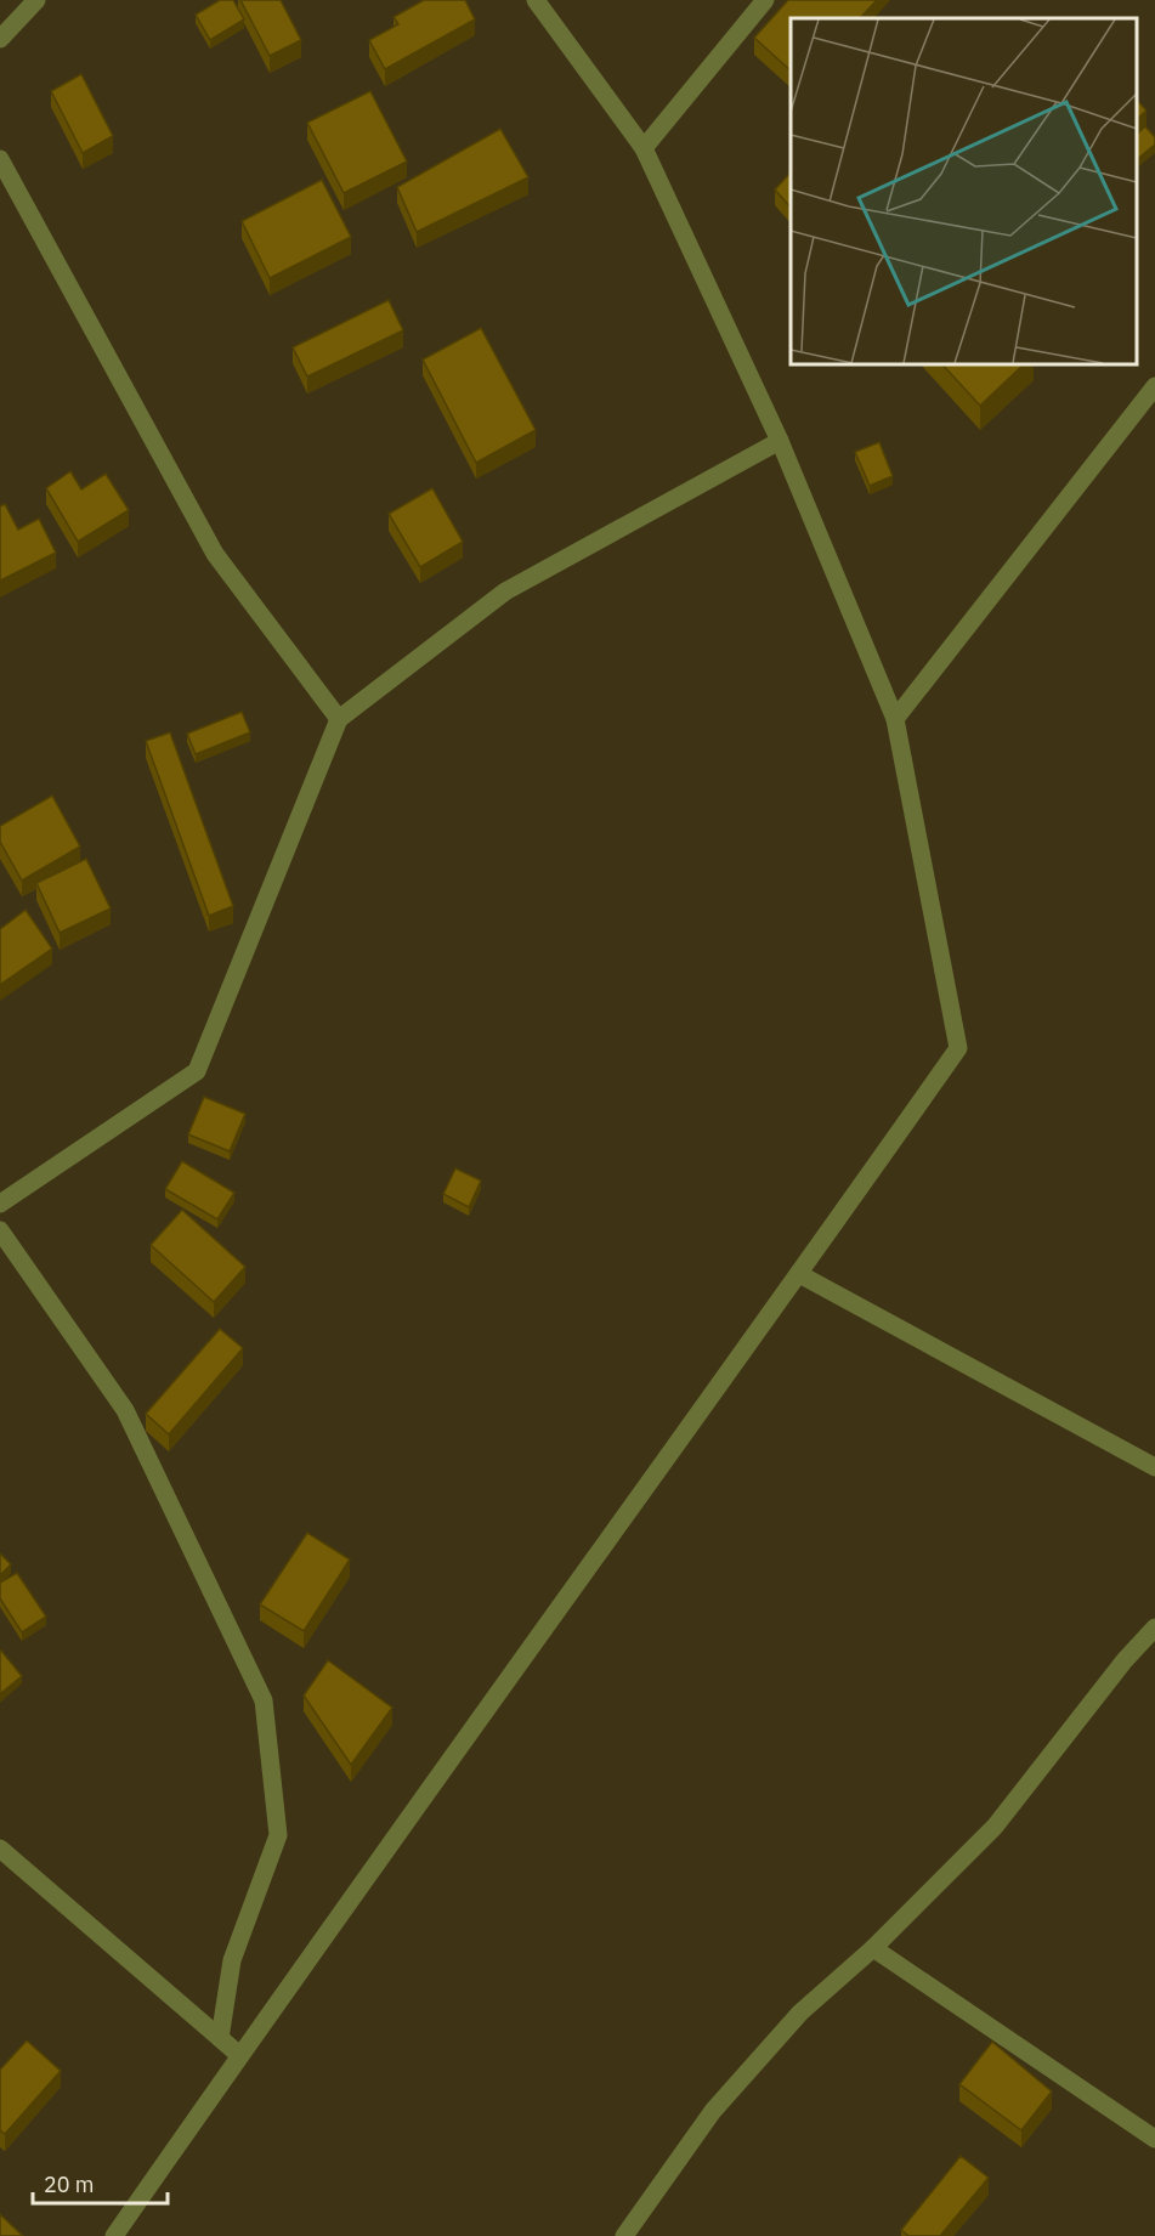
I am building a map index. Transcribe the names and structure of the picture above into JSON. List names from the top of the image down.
{
  "scale_bar": "20 m"
}
